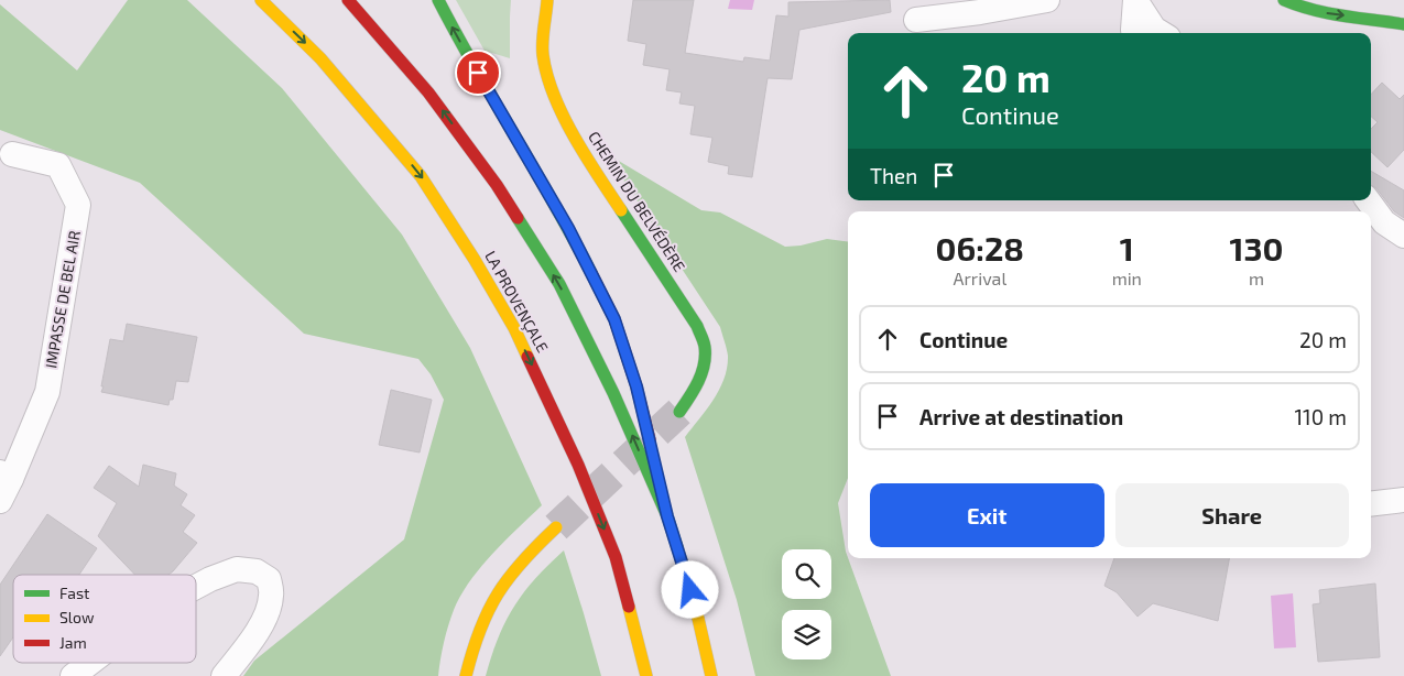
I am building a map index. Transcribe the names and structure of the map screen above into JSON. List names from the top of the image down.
{
  "streets": {
    "main road": ["CHEMIN DU BELVÉDÈRE", "LA PROVENÇALE"],
    "street": ["IMPASSE DE BEL AIR"]
  },
  "legend": ["Fast", "Slow", "Jam"],
  "page": {
    "turn": ["20 m", "Continue"],
    "then": "Then",
    "eta": [
      "06:28",
      "Arrival",
      "1",
      "min",
      "130",
      "m"
    ],
    "list": [
      {
        "name": "Continue",
        "value": "20 m"
      },
      {
        "name": "Arrive at destination",
        "value": "110 m"
      }
    ],
    "buttons": ["Exit", "Share"]
  }
}
